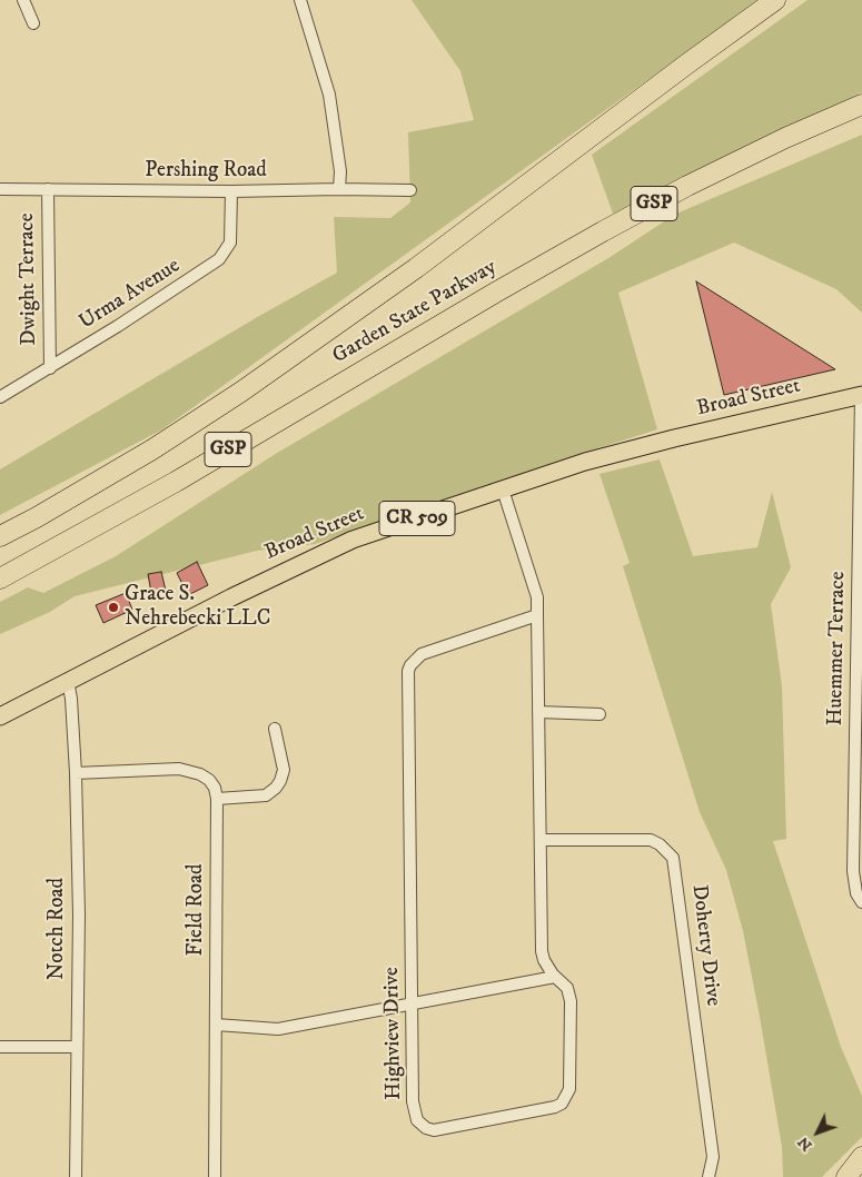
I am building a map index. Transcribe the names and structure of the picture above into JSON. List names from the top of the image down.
{
  "streets": {
    "highway": ["GSP", "Garden State Parkway"],
    "main road": ["Broad Street", "CR 509"],
    "street": [
      "Pershing Road",
      "Dwight Terrace",
      "Urma Avenue",
      "Huemmer Terrace",
      "Field Road",
      "Notch Road",
      "Doherty Drive",
      "Highview Drive"
    ]
  },
  "crossings": [
    ["Pershing Road", "Dwight Terrace"],
    ["Pershing Road", "Urma Avenue"],
    ["Dwight Terrace", "Urma Avenue"],
    ["Broad Street", "Huemmer Terrace"],
    ["Broad Street", "Notch Road"],
    ["Broad Street", "Highview Drive"],
    ["Doherty Drive", "Highview Drive"]
  ],
  "places": ["Grace S. Nehrebecki LLC"],
  "north": "bottom left"
}
